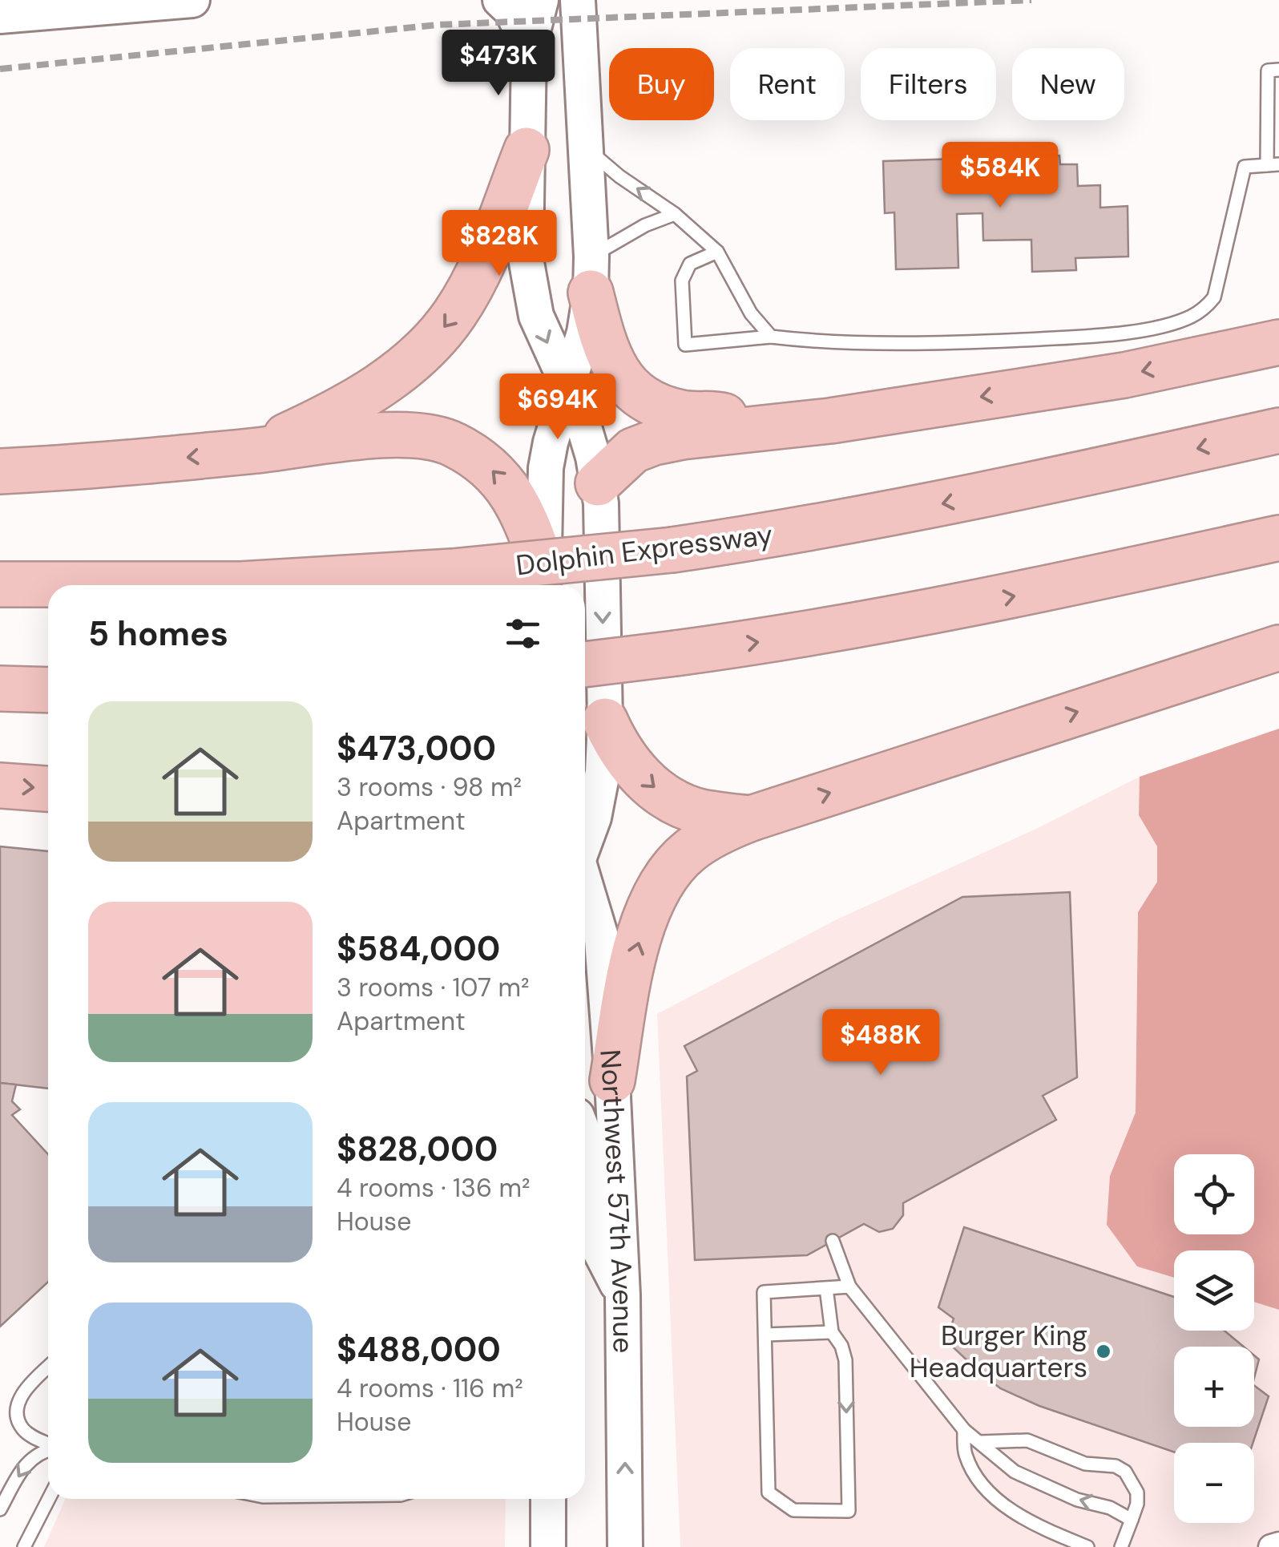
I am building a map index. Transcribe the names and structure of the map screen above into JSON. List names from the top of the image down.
{
  "streets": {
    "highway": ["Dolphin Expressway"],
    "main road": ["Northwest 57th Avenue"]
  },
  "places": ["Burger King Headquarters"],
  "page": {
    "price": [
      "$473K",
      "$584K",
      "$828K",
      "$694K",
      "$488K"
    ],
    "chip": [
      "Buy",
      "Rent",
      "Filters",
      "New"
    ],
    "heading": "5 homes",
    "list": [
      {
        "name": "$473,000",
        "note": "3 rooms · 98 m² · Apartment"
      },
      {
        "name": "$584,000",
        "note": "3 rooms · 107 m² · Apartment"
      },
      {
        "name": "$828,000",
        "note": "4 rooms · 136 m² · House"
      },
      {
        "name": "$488,000",
        "note": "4 rooms · 116 m² · House"
      }
    ],
    "map_buttons": ["+", "−"]
  }
}
